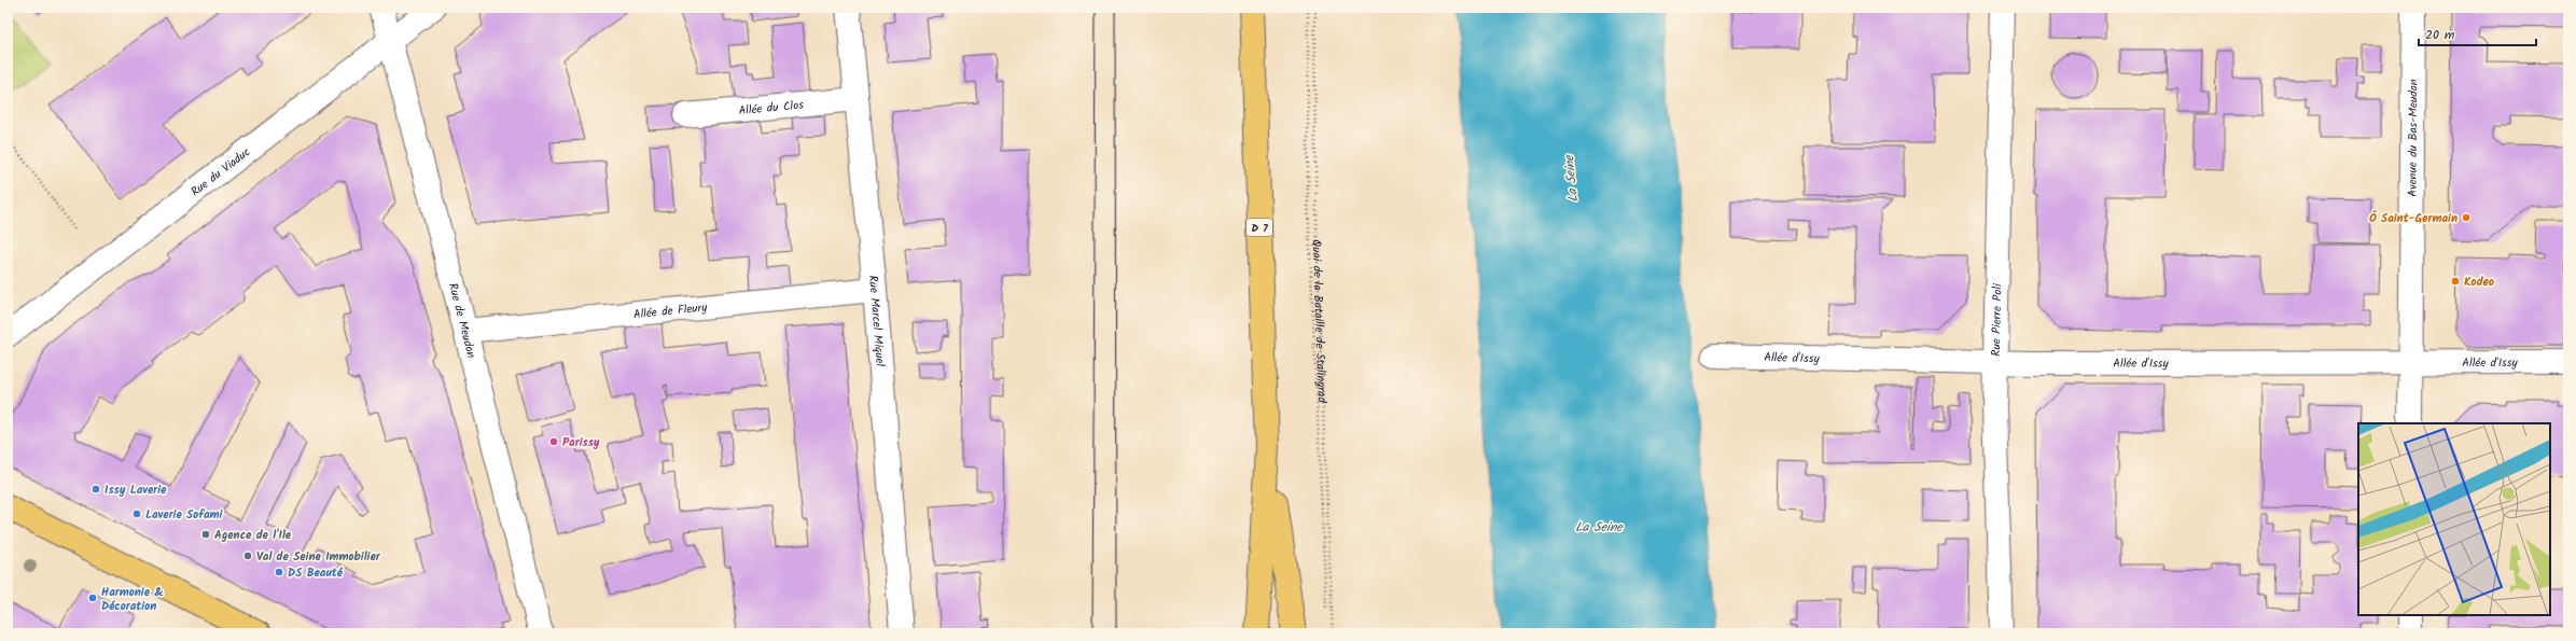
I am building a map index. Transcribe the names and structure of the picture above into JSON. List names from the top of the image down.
{
  "streets": {
    "main road": ["D 7"],
    "street": [
      "Allée du Clos",
      "Avenue du Bas-Meudon",
      "Rue du Viaduc",
      "Allée de Fleury",
      "Rue de Meudon",
      "Rue Marcel Miquel",
      "Rue Pierre Poli",
      "Allée d'Issy"
    ],
    "path": ["Quai de la Bataille de Stalingrad"]
  },
  "crossings": [
    ["Allée du Clos", "Rue Marcel Miquel"],
    ["Avenue du Bas-Meudon", "Allée d'Issy"],
    ["Rue du Viaduc", "Rue de Meudon"],
    ["Allée de Fleury", "Rue de Meudon"],
    ["Allée de Fleury", "Rue Marcel Miquel"],
    ["Rue Pierre Poli", "Allée d'Issy"]
  ],
  "water": ["La Seine"],
  "places": [
    "Ô Saint-Germain",
    "Kodeo",
    "Parissy",
    "Issy Laverie",
    "Laverie Sofami",
    "Agence de l'Ile",
    "Val de Seine Immobilier",
    "DS Beauté",
    "Harmonie & Décoration"
  ],
  "scale_bar": "20 m"
}
